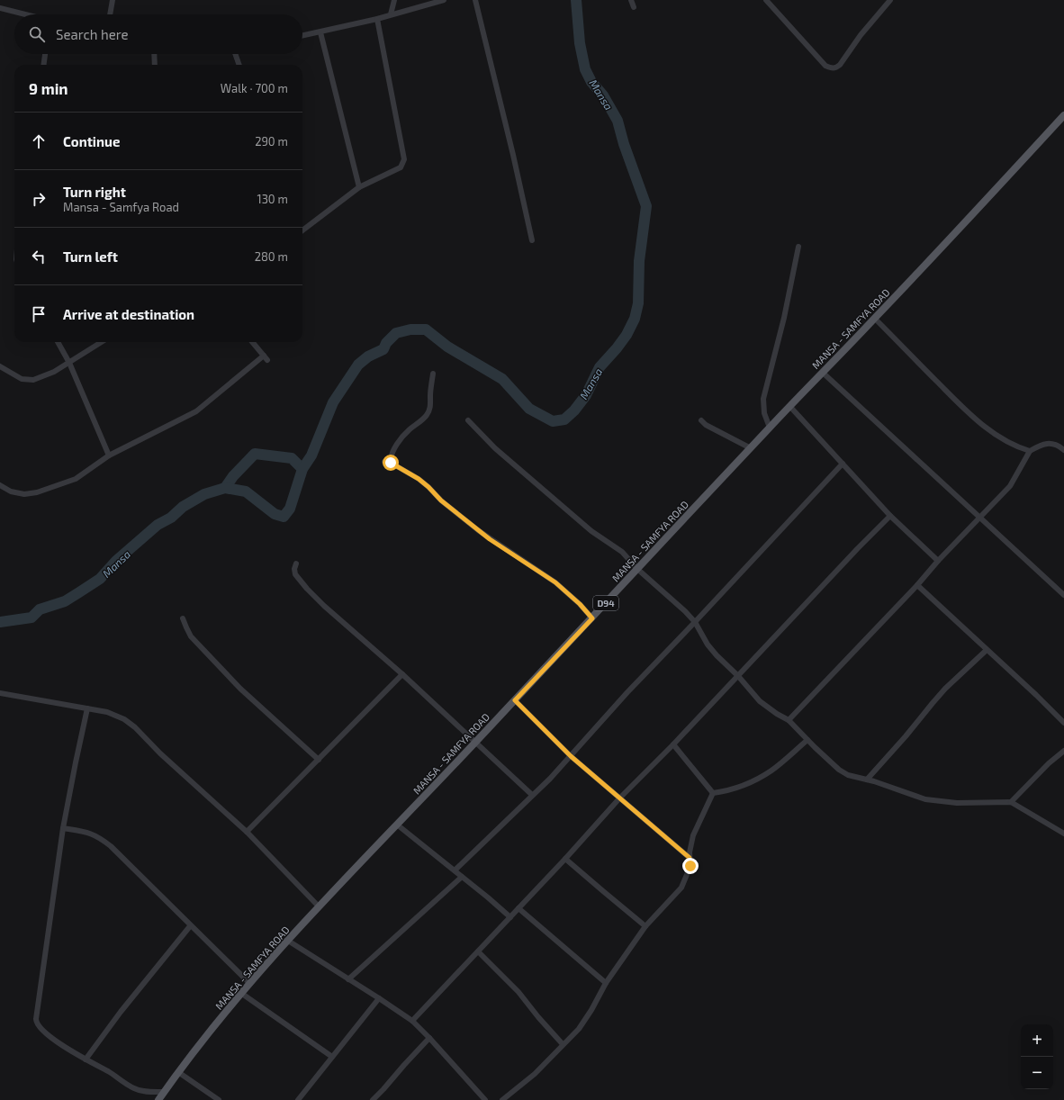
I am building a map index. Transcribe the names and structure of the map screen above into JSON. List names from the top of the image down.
{
  "streets": {
    "main road": ["MANSA - SAMFYA ROAD", "D94"]
  },
  "water": ["Mansa"],
  "page": {
    "search": "Search here",
    "heading": ["9 min", "Walk · 700 m"],
    "list": [
      ["Continue", "290 m"],
      ["Turn right", "Mansa - Samfya Road", "130 m"],
      ["Turn left", "280 m"],
      "Arrive at destination"
    ],
    "map_buttons": ["+", "−"]
  }
}
